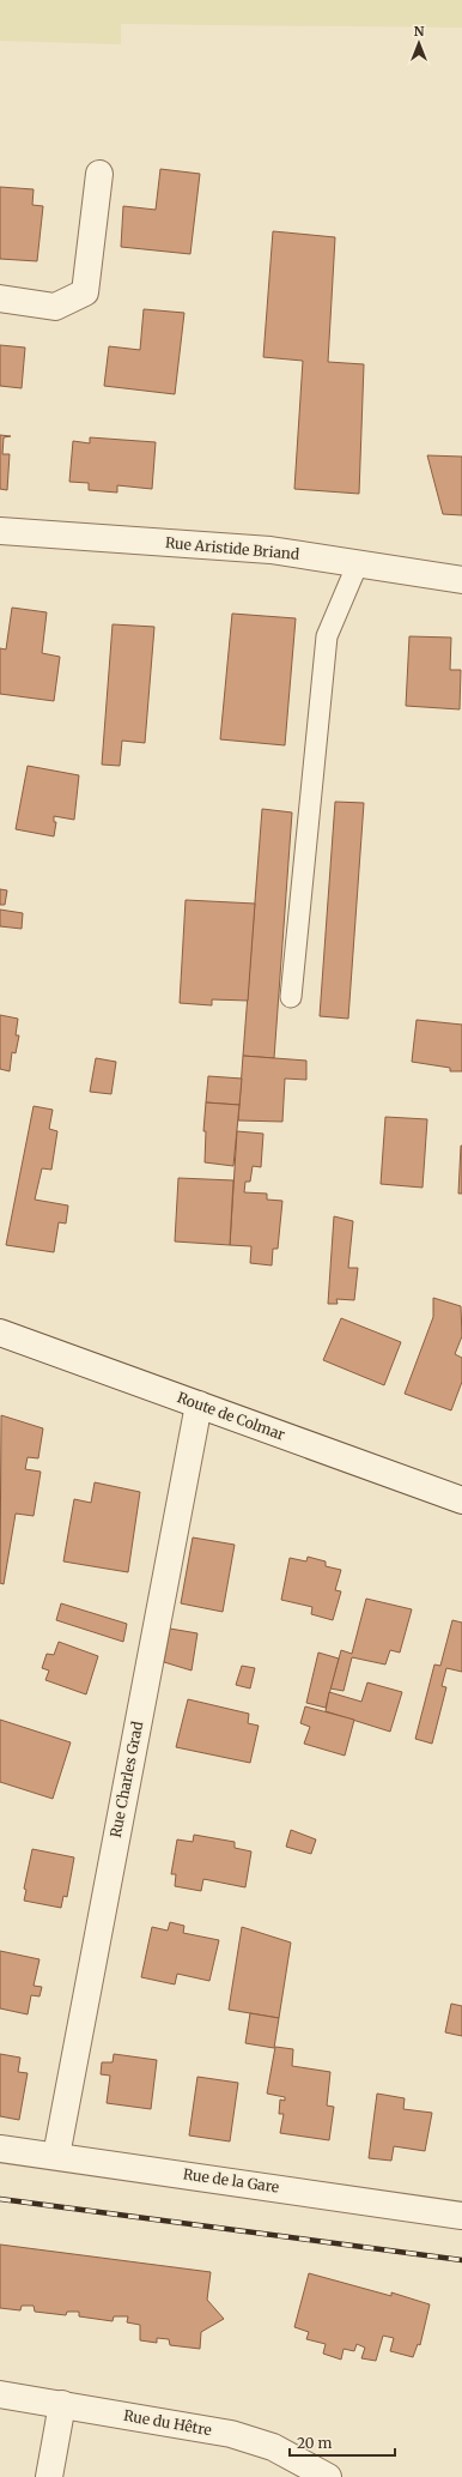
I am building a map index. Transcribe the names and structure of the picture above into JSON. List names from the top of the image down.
{
  "streets": {
    "street": [
      "Rue Aristide Briand",
      "Route de Colmar",
      "Rue Charles Grad",
      "Rue de la Gare",
      "Rue du Hêtre"
    ]
  },
  "crossings": [
    ["Route de Colmar", "Rue Charles Grad"],
    ["Rue Charles Grad", "Rue de la Gare"]
  ],
  "scale_bar": "20 m",
  "north": "top"
}
